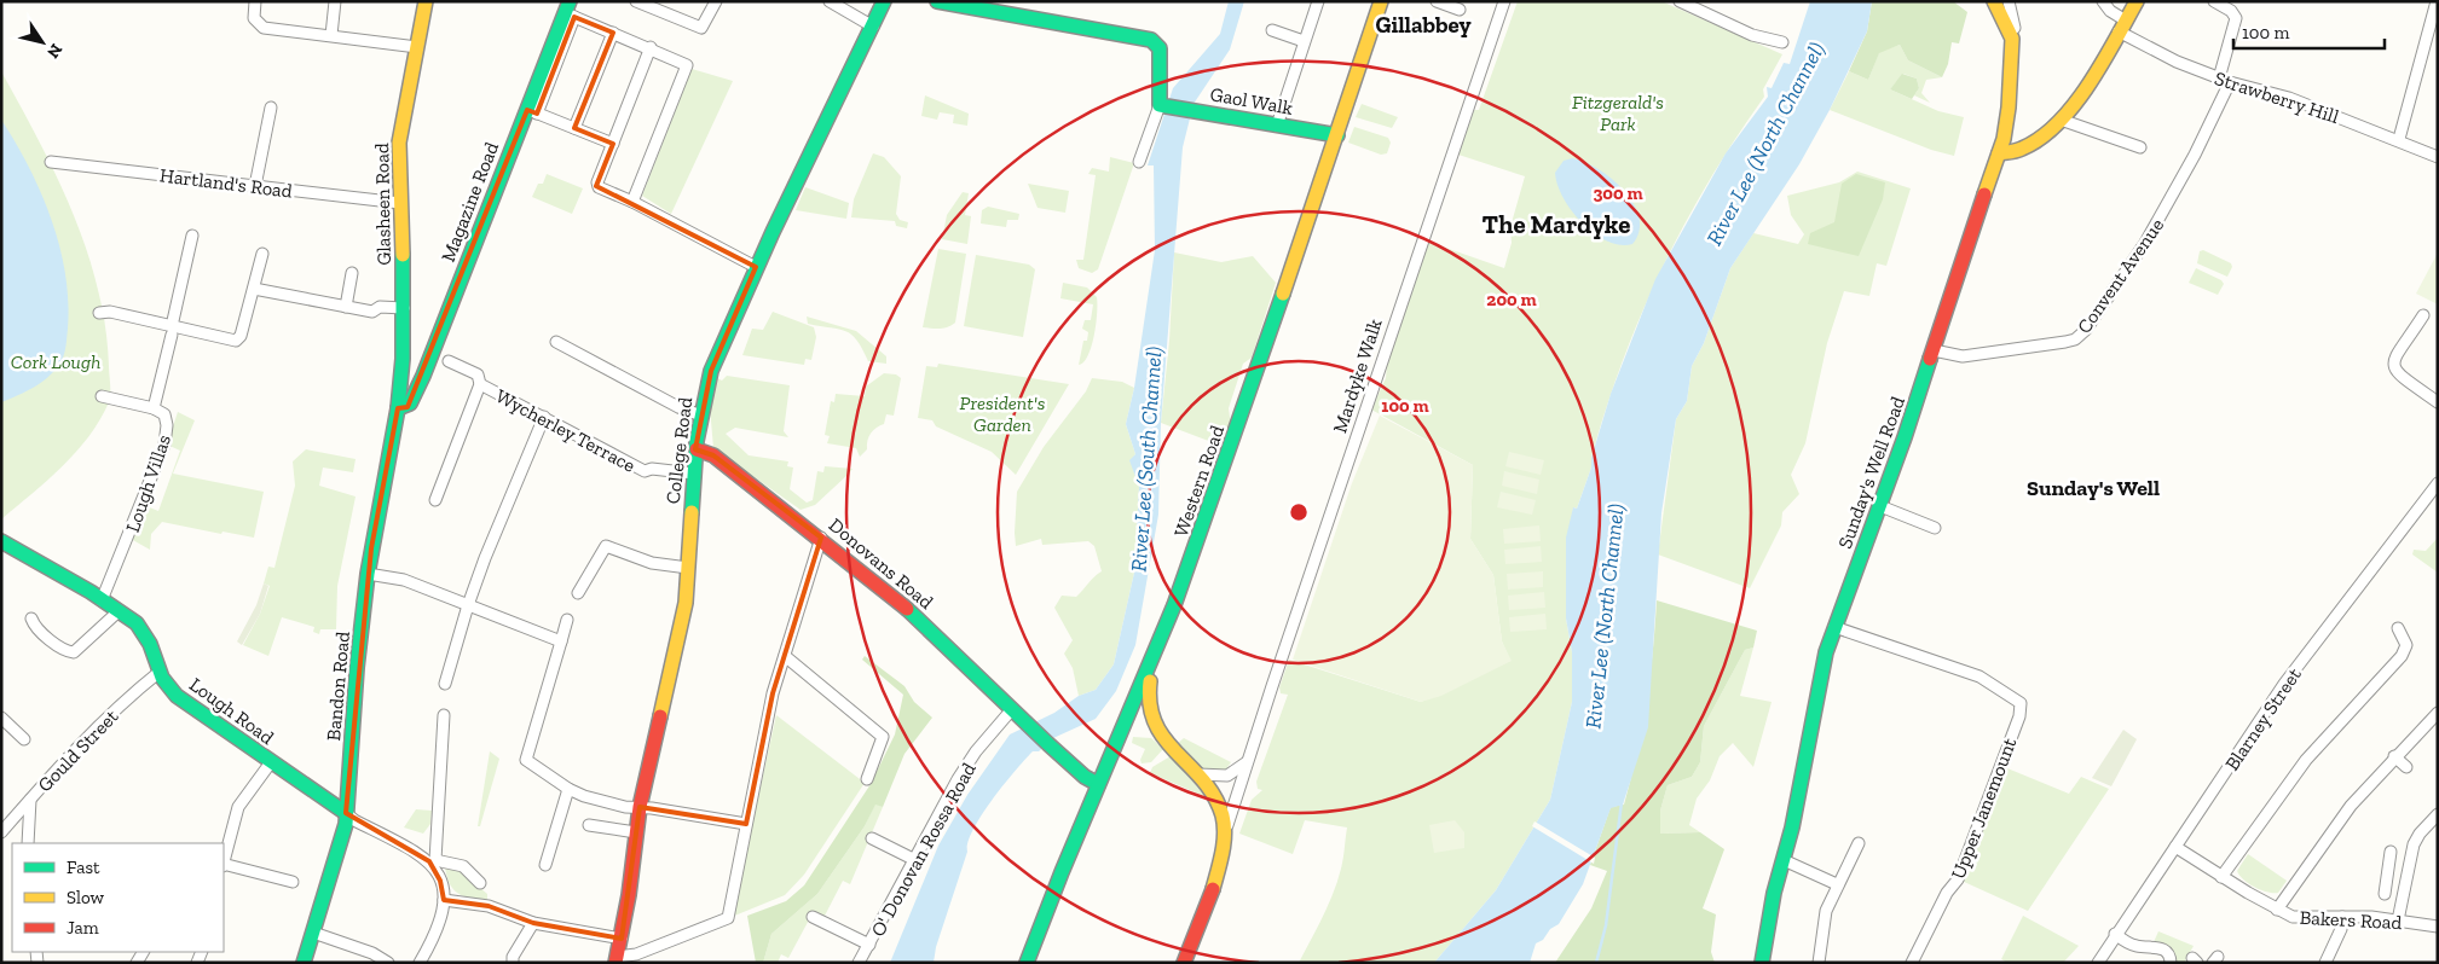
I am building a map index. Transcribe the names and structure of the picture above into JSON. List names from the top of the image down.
{
  "streets": {
    "main road": [
      "Gaol Walk",
      "Magazine Road",
      "Glasheen Road",
      "Mardyke Walk",
      "College Road",
      "Sunday's Well Road",
      "Western Road",
      "Donovans Road",
      "Bandon Road",
      "Lough Road"
    ],
    "street": [
      "Strawberry Hill",
      "Hartland's Road",
      "Convent Avenue",
      "Wycherley Terrace",
      "Lough Villas",
      "Blarney Street",
      "Gould Street",
      "Upper Janemount",
      "O' Donovan Rossa Road",
      "Bakers Road"
    ]
  },
  "crossings": [
    ["Strawberry Hill", "Convent Avenue"],
    ["Gaol Walk", "Western Road"],
    ["Hartland's Road", "Glasheen Road"],
    ["Magazine Road", "Glasheen Road"],
    ["Magazine Road", "Bandon Road"],
    ["Glasheen Road", "Bandon Road"],
    ["Convent Avenue", "Sunday's Well Road"],
    ["Wycherley Terrace", "College Road"],
    ["College Road", "Donovans Road"],
    ["Sunday's Well Road", "Upper Janemount"],
    ["Western Road", "Donovans Road"],
    ["Lough Villas", "Lough Road"],
    ["Donovans Road", "O' Donovan Rossa Road"],
    ["Bandon Road", "Lough Road"],
    ["Lough Road", "Gould Street"],
    ["Blarney Street", "Bakers Road"]
  ],
  "districts": ["Gillabbey", "The Mardyke", "Sunday's Well"],
  "water": ["River Lee (North Channel)", "River Lee (South Channel)"],
  "parks": ["Fitzgerald's Park", "Cork Lough", "President's Garden"],
  "legend": ["Fast", "Slow", "Jam"],
  "scale_bar": "100 m",
  "north": "bottom right",
  "rings": ["300 m", "200 m", "100 m"]
}
